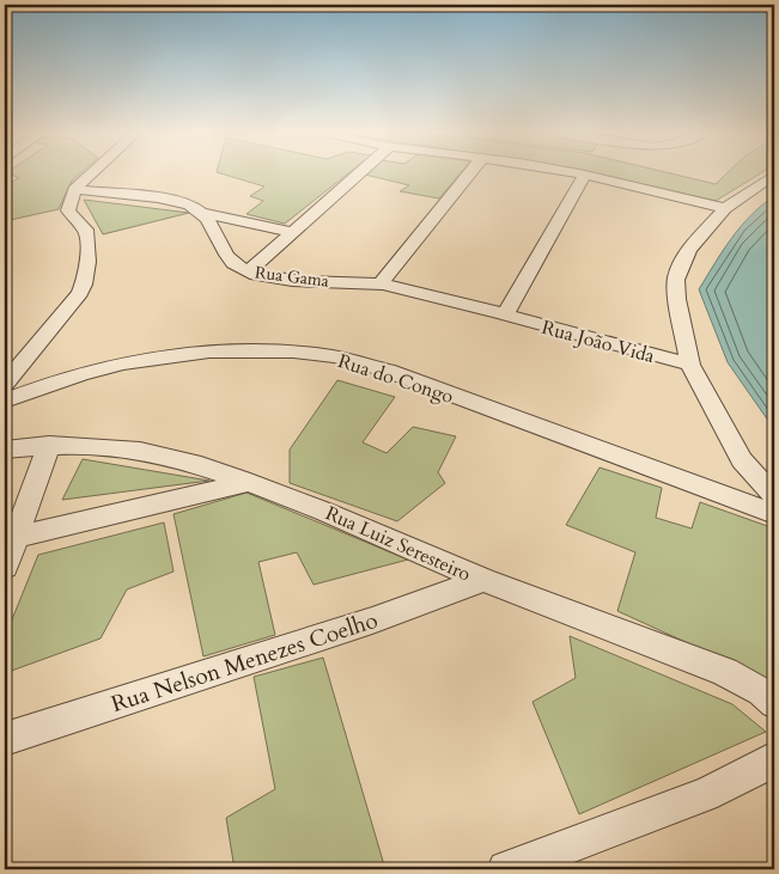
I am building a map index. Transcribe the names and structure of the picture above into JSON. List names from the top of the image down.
{
  "streets": {
    "street": [
      "Rua Gama",
      "Rua João Vida",
      "Rua do Congo",
      "Rua Luiz Seresteiro",
      "Rua Nelson Menezes Coelho"
    ]
  },
  "crossings": [
    ["Rua Gama", "Rua João Vida"],
    ["Rua Luiz Seresteiro", "Rua Nelson Menezes Coelho"]
  ]
}
